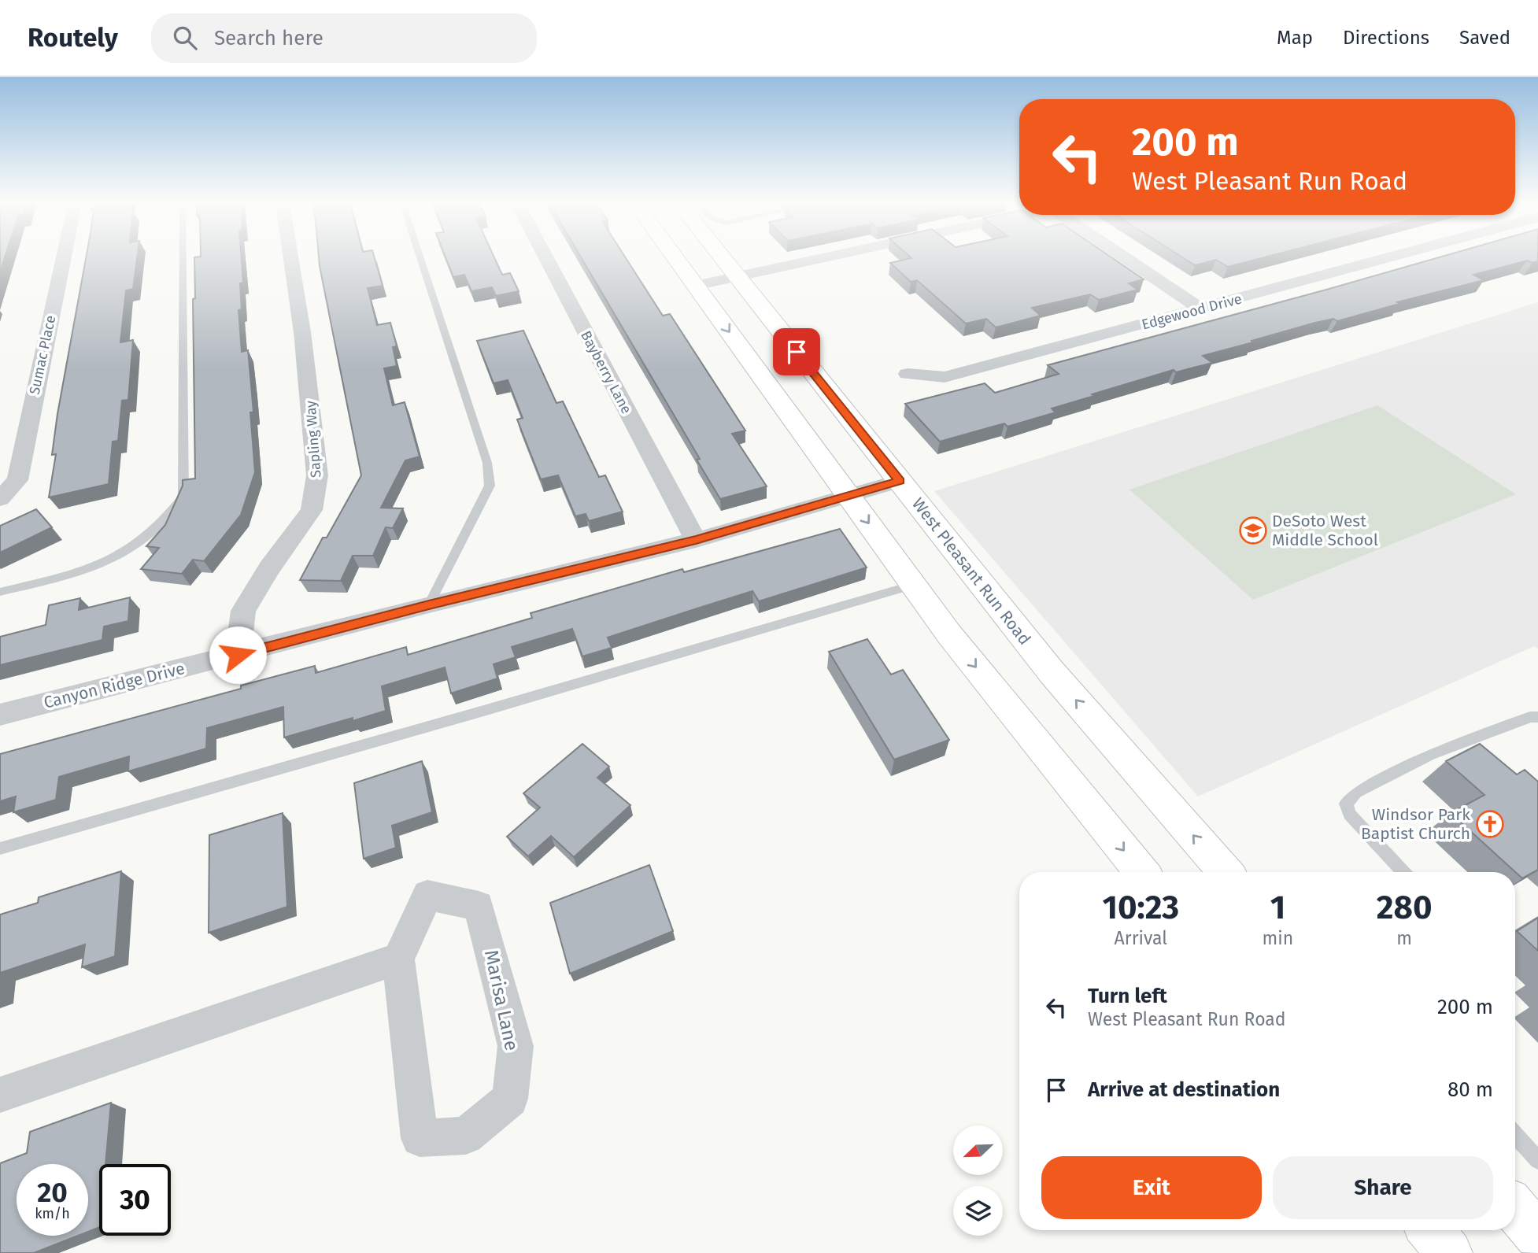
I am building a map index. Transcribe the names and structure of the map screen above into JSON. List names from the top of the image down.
{
  "streets": {
    "main road": ["West Pleasant Run Road"],
    "street": [
      "Edgewood Drive",
      "Sumac Place",
      "Bayberry Lane",
      "Sapling Way",
      "Canyon Ridge Drive",
      "Marisa Lane"
    ]
  },
  "crossings": [
    ["Bayberry Lane", "Canyon Ridge Drive"],
    ["Sapling Way", "Canyon Ridge Drive"],
    ["West Pleasant Run Road", "Canyon Ridge Drive"]
  ],
  "places": {
    "school or university": ["DeSoto West Middle School"],
    "church": ["Windsor Park Baptist Church"]
  },
  "north": "bottom left",
  "page": {
    "header": "Routely",
    "search": "Search here",
    "nav": ["Map", "Directions", "Saved"],
    "turn": ["200 m", "West Pleasant Run Road"],
    "eta": [
      "10:23",
      "Arrival",
      "1",
      "min",
      "280",
      "m"
    ],
    "list": [
      {
        "name": "Turn left",
        "note": "West Pleasant Run Road",
        "value": "200 m"
      },
      {
        "name": "Arrive at destination",
        "value": "80 m"
      }
    ],
    "buttons": ["Exit", "Share"],
    "speed": "20 km/h",
    "limit": "30"
  }
}
